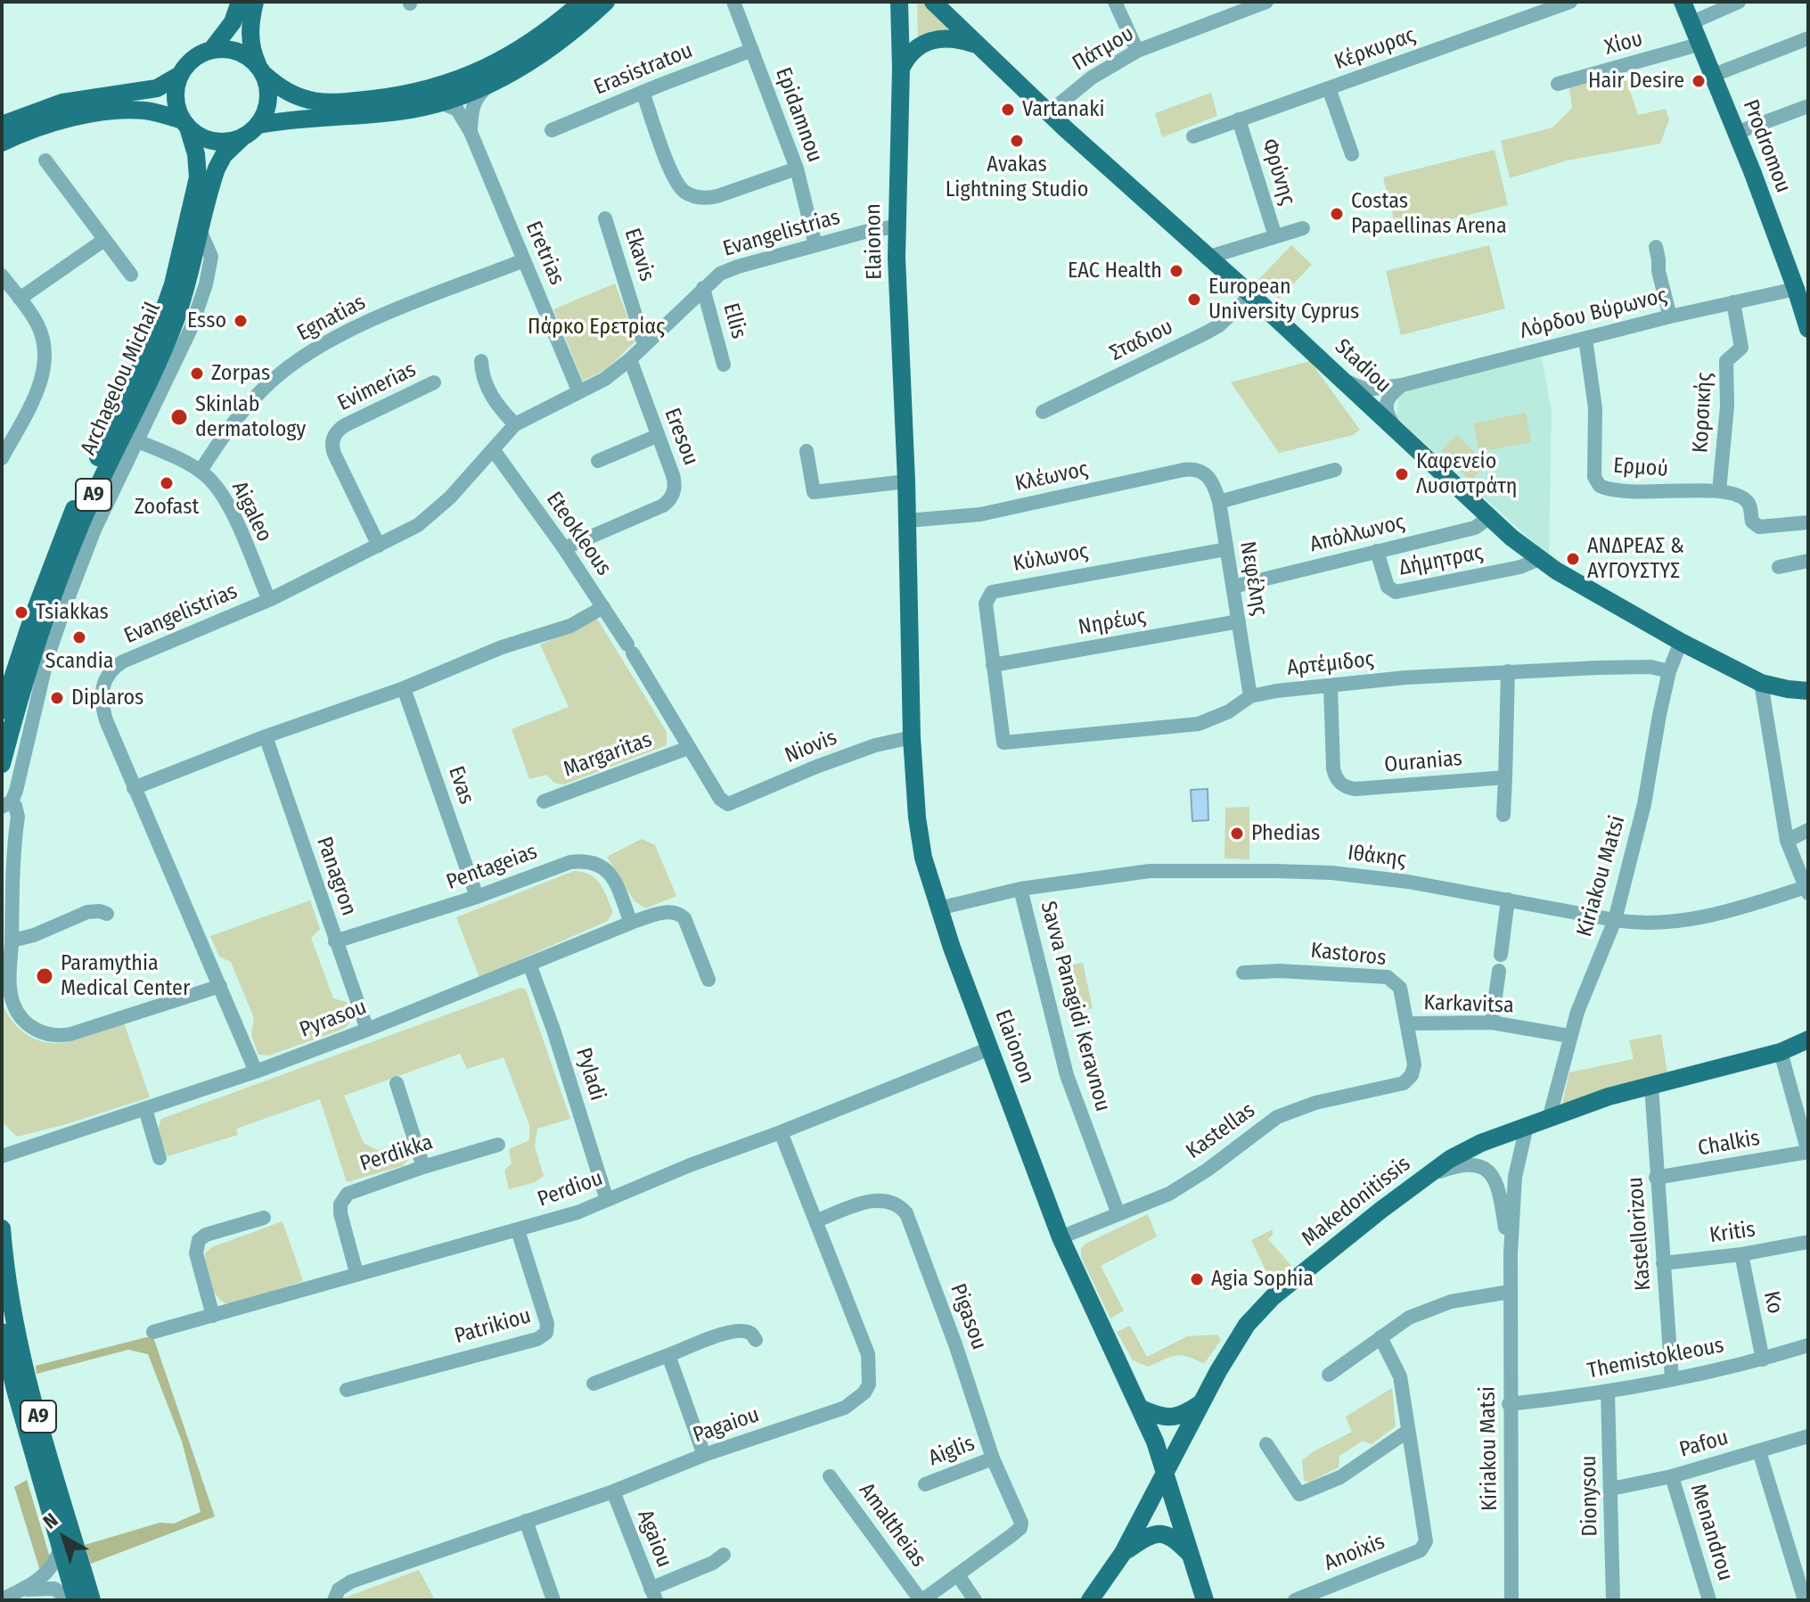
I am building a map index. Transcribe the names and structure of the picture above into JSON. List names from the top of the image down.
{
  "streets": {
    "main road": [
      "Prodromou",
      "Elaionon",
      "Stadiou",
      "Archagelou Michail",
      "A9",
      "Makedonitissis"
    ],
    "street": [
      "Χίου",
      "Πάτμου",
      "Κέρκυρας",
      "Erasistratou",
      "Epidamnou",
      "Φρύνης",
      "Evangelistrias",
      "Eretrias",
      "Ekavis",
      "Λόρδου Βύρωνος",
      "Egnatias",
      "Ellis",
      "Σταδιου",
      "Evimerias",
      "Κορσικής",
      "Eresou",
      "Ερμού",
      "Κλέωνος",
      "Aigaleo",
      "Eteokleous",
      "Απόλλωνος",
      "Κύλωνος",
      "Δήμητρας",
      "Νεφέλης",
      "Νηρέως",
      "Αρτέμιδος",
      "Niovis",
      "Margaritas",
      "Ouranias",
      "Evas",
      "Ιθάκης",
      "Pentageias",
      "Panagron",
      "Kiriakou Matsi",
      "Kastoros",
      "Karkavitsa",
      "Savva Panagidi Keravnou",
      "Pyrasou",
      "Pyladi",
      "Kastellas",
      "Chalkis",
      "Perdikka",
      "Perdiou",
      "Kritis",
      "Kastellorizou",
      "Ko",
      "Pigasou",
      "Patrikiou",
      "Themistokleous",
      "Pagaiou",
      "Pafou",
      "Aiglis",
      "Dionysou",
      "Amaltheias",
      "Menandrou",
      "Agaiou",
      "Anoixis"
    ]
  },
  "crossings": [
    ["Χίου", "Prodromou"],
    ["Πάτμου", "Stadiou"],
    ["Κέρκυρας", "Φρύνης"],
    ["Erasistratou", "Epidamnou"],
    ["Epidamnou", "Evangelistrias"],
    ["Prodromou", "Λόρδου Βύρωνος"],
    ["Evangelistrias", "Elaionon"],
    ["Evangelistrias", "Eretrias"],
    ["Evangelistrias", "Ekavis"],
    ["Evangelistrias", "Ellis"],
    ["Evangelistrias", "Evimerias"],
    ["Evangelistrias", "Eresou"],
    ["Evangelistrias", "Aigaleo"],
    ["Evangelistrias", "Eteokleous"],
    ["Evangelistrias", "Pyrasou"],
    ["Elaionon", "Κλέωνος"],
    ["Elaionon", "Niovis"],
    ["Elaionon", "Ιθάκης"],
    ["Elaionon", "Kastellas"],
    ["Elaionon", "Perdiou"],
    ["Elaionon", "Makedonitissis"],
    ["Eretrias", "Egnatias"],
    ["Λόρδου Βύρωνος", "Stadiou"],
    ["Λόρδου Βύρωνος", "Κορσικής"],
    ["Λόρδου Βύρωνος", "Ερμού"],
    ["Egnatias", "Aigaleo"],
    ["Σταδιου", "Stadiou"],
    ["Stadiou", "Απόλλωνος"],
    ["Stadiou", "Δήμητρας"],
    ["Stadiou", "Kiriakou Matsi"],
    ["Archagelou Michail", "A9"],
    ["Κορσικής", "Ερμού"],
    ["Eresou", "Eteokleous"],
    ["Κλέωνος", "Νεφέλης"],
    ["Eteokleous", "Niovis"],
    ["Eteokleous", "Margaritas"],
    ["Απόλλωνος", "Δήμητρας"],
    ["Απόλλωνος", "Νεφέλης"],
    ["Κύλωνος", "Νεφέλης"],
    ["Κύλωνος", "Νηρέως"],
    ["Κύλωνος", "Αρτέμιδος"],
    ["Νεφέλης", "Νηρέως"],
    ["Νεφέλης", "Αρτέμιδος"],
    ["Αρτέμιδος", "Ouranias"],
    ["Αρτέμιδος", "Kiriakou Matsi"],
    ["Evas", "Pentageias"],
    ["Ιθάκης", "Kiriakou Matsi"],
    ["Ιθάκης", "Savva Panagidi Keravnou"],
    ["Pentageias", "Panagron"],
    ["Pentageias", "Pyrasou"],
    ["Panagron", "Pyrasou"],
    ["Kiriakou Matsi", "Karkavitsa"],
    ["Kiriakou Matsi", "Makedonitissis"],
    ["Kiriakou Matsi", "Themistokleous"],
    ["Kastoros", "Karkavitsa"],
    ["Kastoros", "Kastellas"],
    ["Savva Panagidi Keravnou", "Kastellas"],
    ["Pyrasou", "Pyladi"],
    ["Pyladi", "Perdiou"],
    ["Chalkis", "Kastellorizou"],
    ["Perdikka", "Perdiou"],
    ["Perdiou", "Patrikiou"],
    ["Perdiou", "Pagaiou"],
    ["Makedonitissis", "Kastellorizou"],
    ["Kritis", "Kastellorizou"],
    ["Kritis", "Ko"],
    ["Kastellorizou", "Themistokleous"],
    ["Ko", "Themistokleous"],
    ["Pigasou", "Pagaiou"],
    ["Pigasou", "Aiglis"],
    ["Themistokleous", "Dionysou"],
    ["Pagaiou", "Agaiou"],
    ["Pafou", "Dionysou"],
    ["Pafou", "Menandrou"]
  ],
  "parks": ["Πάρκο Ερετρίας"],
  "places": [
    "Hair Desire",
    "Vartanaki",
    "Avakas Lightning Studio",
    "Costas Papaellinas Arena",
    "EAC Health",
    "European University Cyprus",
    "Esso",
    "Zorpas",
    "Skinlab dermatology",
    "Καφενείο Λυσιστράτη",
    "Zoofast",
    "ΑΝΔΡΕΑΣ & ΑΥΓΟΥΣΤΥΣ",
    "Tsiakkas",
    "Scandia",
    "Diplaros",
    "Phedias",
    "Paramythia Medical Center",
    "Agia Sophia"
  ],
  "north": "top left"
}
